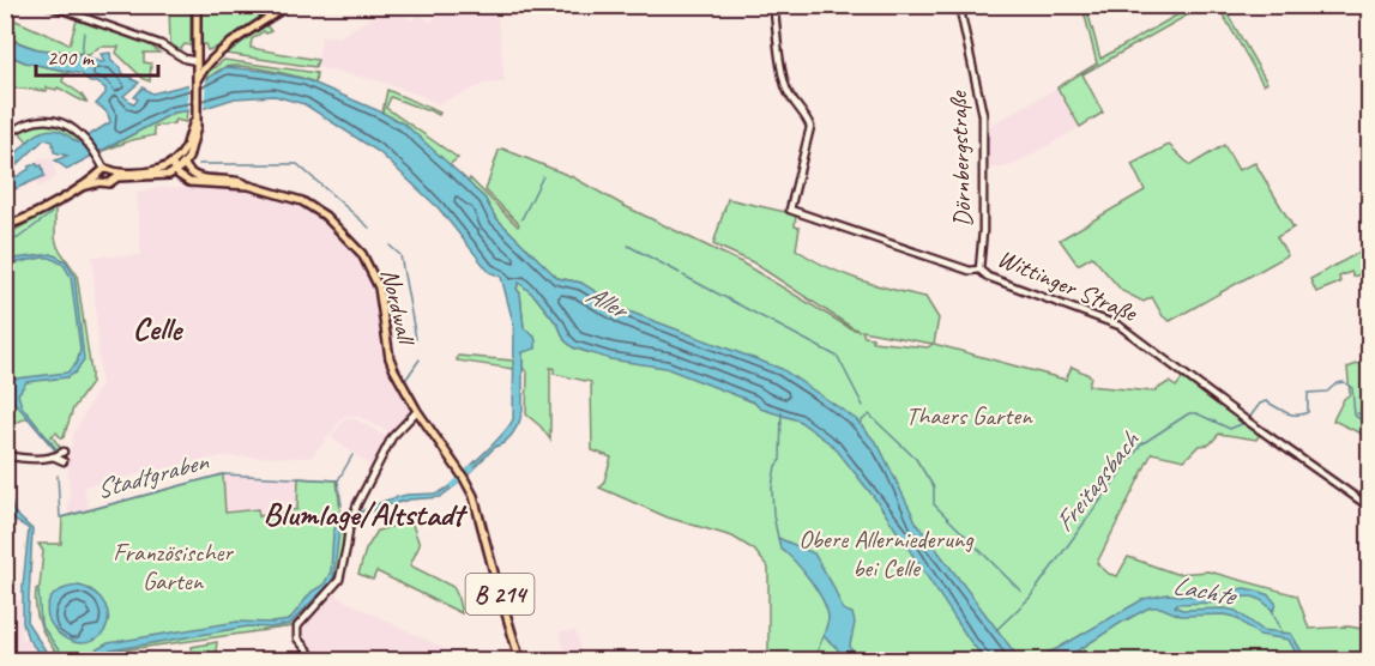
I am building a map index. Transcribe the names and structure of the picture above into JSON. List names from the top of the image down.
{
  "streets": {
    "main road": ["Nordwall", "B 214"],
    "street": ["Dörnbergstraße", "Wittinger Straße"]
  },
  "crossings": [
    ["Dörnbergstraße", "Wittinger Straße"],
    ["Nordwall", "B 214"]
  ],
  "districts": ["Celle", "Blumlage/Altstadt"],
  "water": [
    "Aller",
    "Stadtgraben",
    "Freitagsbach",
    "Lachte"
  ],
  "parks": ["Thaers Garten", "Obere Allerniederung bei Celle", "Französischer Garten"],
  "scale_bar": "200 m"
}
